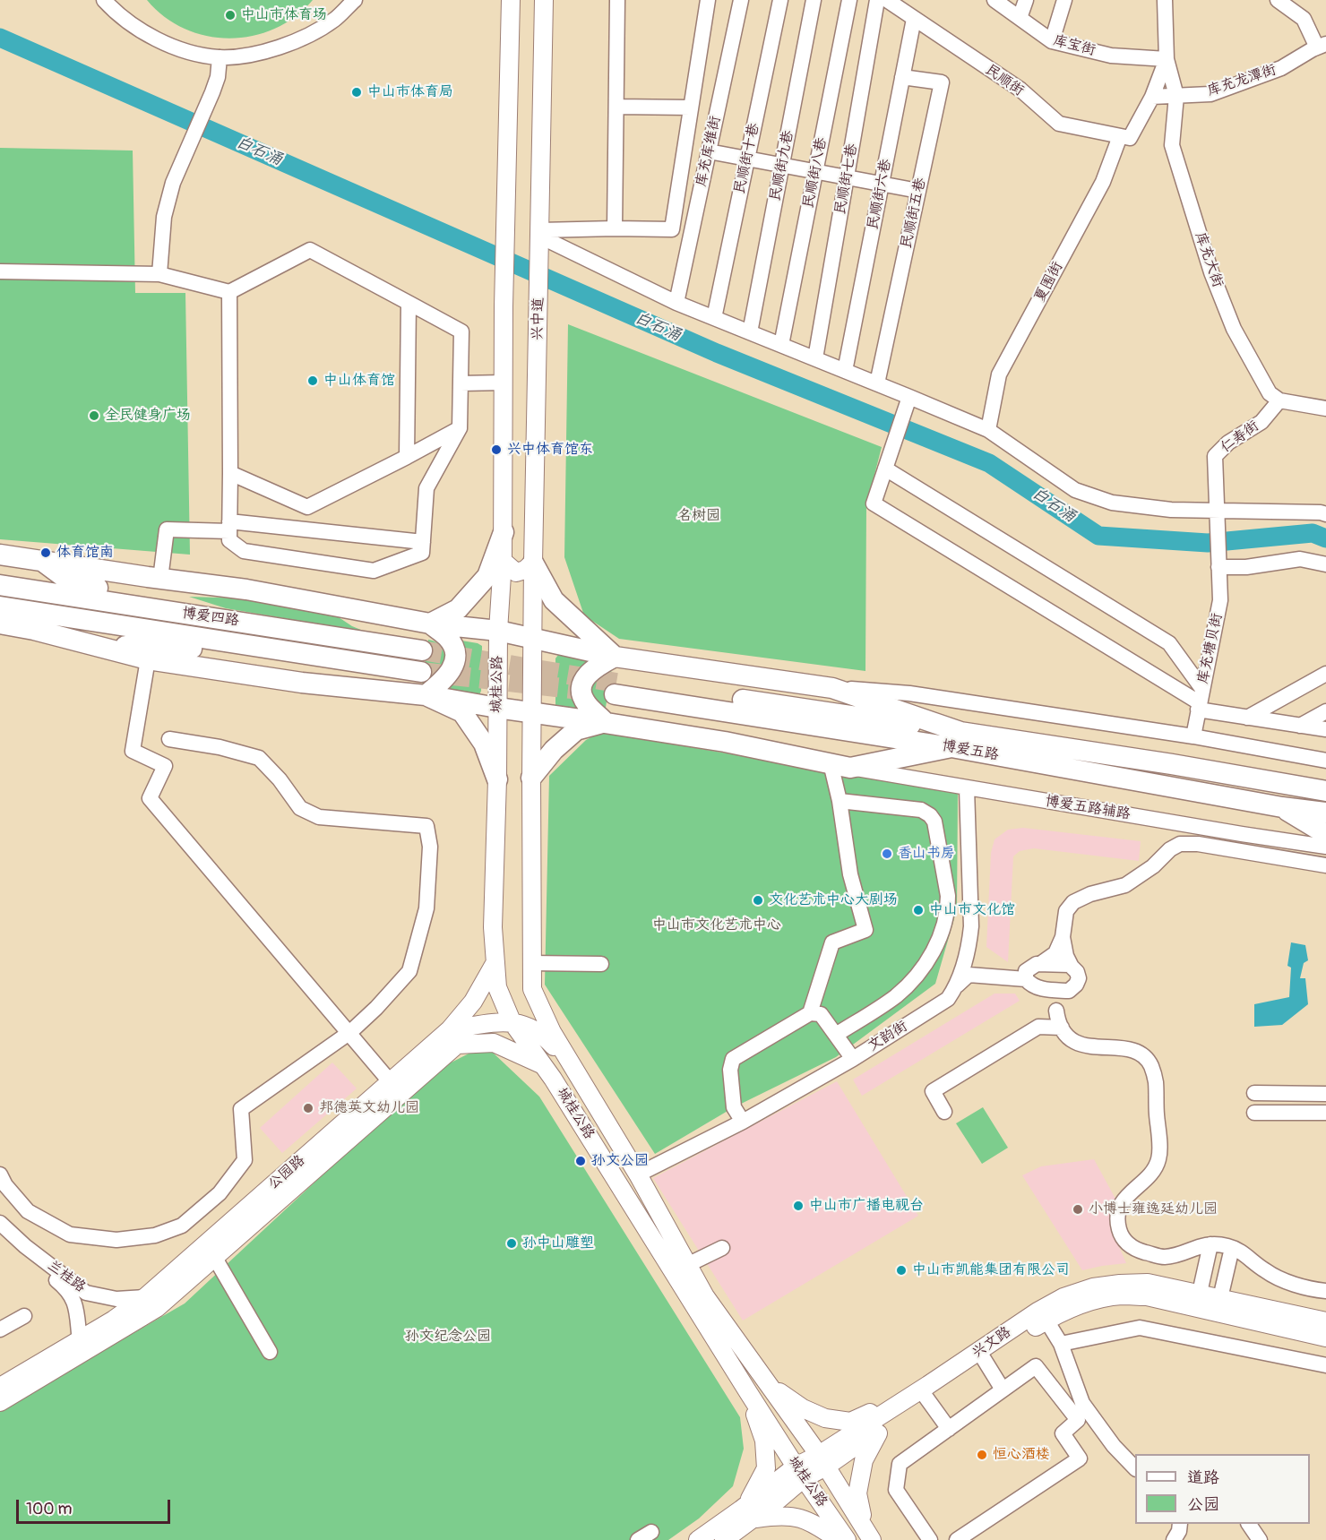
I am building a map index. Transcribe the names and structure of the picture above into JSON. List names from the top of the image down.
{
  "streets": {
    "highway": ["博爱四路", "博爱五路"],
    "main road": [
      "兴中道",
      "城桂公路",
      "公园路",
      "兴文路"
    ],
    "street": [
      "库宝街",
      "民顺街",
      "库充龙潭街",
      "库充库维街",
      "民顺街十巷",
      "民顺街九巷",
      "民顺街八巷",
      "民顺街七巷",
      "民顺街六巷",
      "民顺街五巷",
      "库充大街",
      "夏围街",
      "仁寿街",
      "库充塘贝街",
      "博爱五路辅路",
      "文韵街",
      "兰桂路"
    ]
  },
  "crossings": [
    ["库宝街", "库充大街"],
    ["民顺街", "民顺街六巷"],
    ["民顺街", "库充大街"],
    ["民顺街", "夏围街"],
    ["库充龙潭街", "库充大街"],
    ["民顺街六巷", "民顺街五巷"],
    ["库充大街", "夏围街"],
    ["库充大街", "仁寿街"],
    ["兴中道", "城桂公路"],
    ["仁寿街", "库充塘贝街"],
    ["城桂公路", "文韵街"],
    ["城桂公路", "公园路"],
    ["城桂公路", "兴文路"],
    ["博爱五路辅路", "文韵街"],
    ["公园路", "兰桂路"]
  ],
  "water": ["白石涌"],
  "parks": ["名树园", "中山市文化艺术中心", "孙文纪念公园"],
  "places": [
    "中山市体育场",
    "中山市体育局",
    "中山体育馆",
    "全民健身广场",
    "兴中体育馆东",
    "体育馆南",
    "香山书房",
    "文化艺术中心大剧场",
    "中山市文化馆",
    "邦德英文幼儿园",
    "孙文公园",
    "中山市广播电视台",
    "小博士雍逸廷幼儿园",
    "孙中山雕塑",
    "中山市凯能集团有限公司",
    "恒心酒楼"
  ],
  "legend": ["道路", "公园"],
  "scale_bar": "100 m"
}
